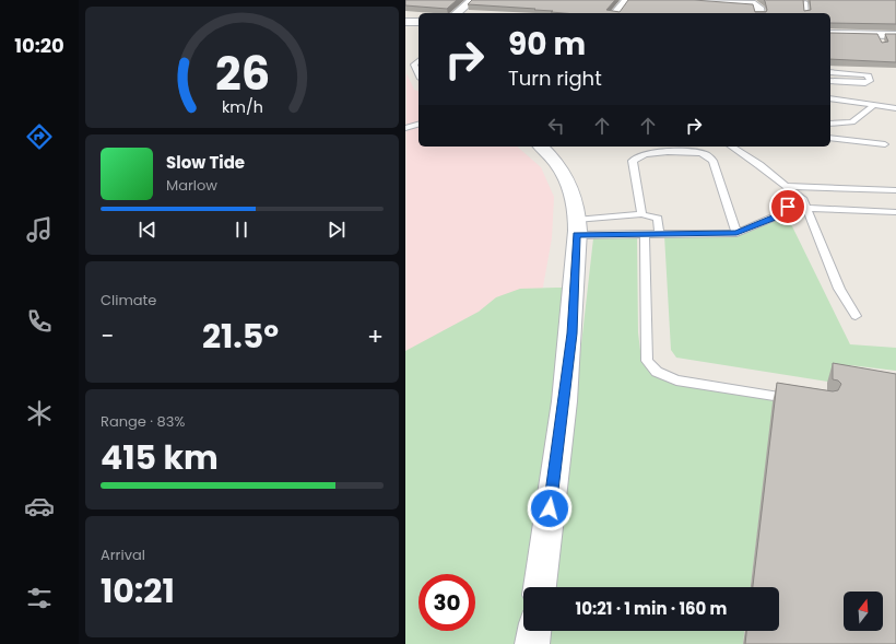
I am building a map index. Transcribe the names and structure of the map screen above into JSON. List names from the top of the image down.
{
  "north": "top",
  "page": {
    "tabs": "10:20",
    "turn": ["90 m", "Turn right"],
    "song": ["Slow Tide", "Marlow"],
    "tile": [
      "Climate",
      ["Range · 83%", "415 km"],
      ["Arrival", "10:21"]
    ],
    "heat": ["−", "21.5°", "+"],
    "limit": "30",
    "trip": "10:21 · 1 min · 160 m",
    "gauge": ["26", "km/h"]
  }
}
